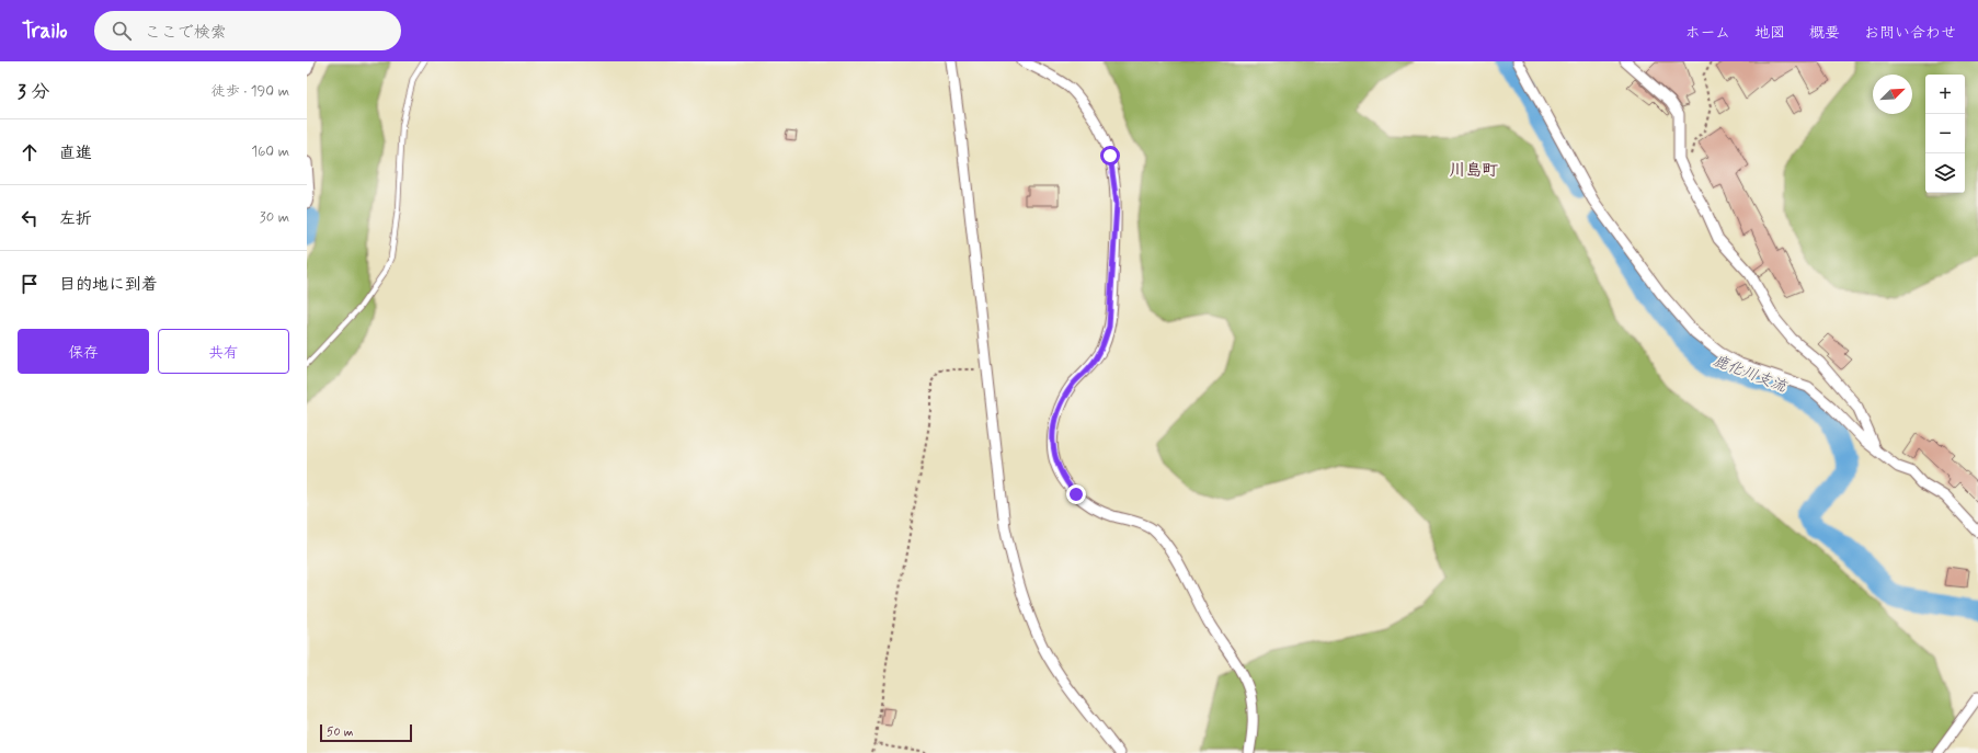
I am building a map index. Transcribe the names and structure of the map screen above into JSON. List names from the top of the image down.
{
  "districts": ["川島町"],
  "water": ["鹿化川支流"],
  "scale_bar": "50 m",
  "north": "top right",
  "page": {
    "header": "Trailo",
    "search": "ここで検索",
    "nav": [
      "ホーム",
      "地図",
      "概要",
      "お問い合わせ"
    ],
    "heading": ["3 分", "徒歩 · 190 m"],
    "map_buttons": ["+", "−"],
    "list": [
      ["直進", "160 m"],
      ["左折", "30 m"],
      "目的地に到着"
    ],
    "buttons": ["保存", "共有"],
    "scale": "50 m"
  }
}
